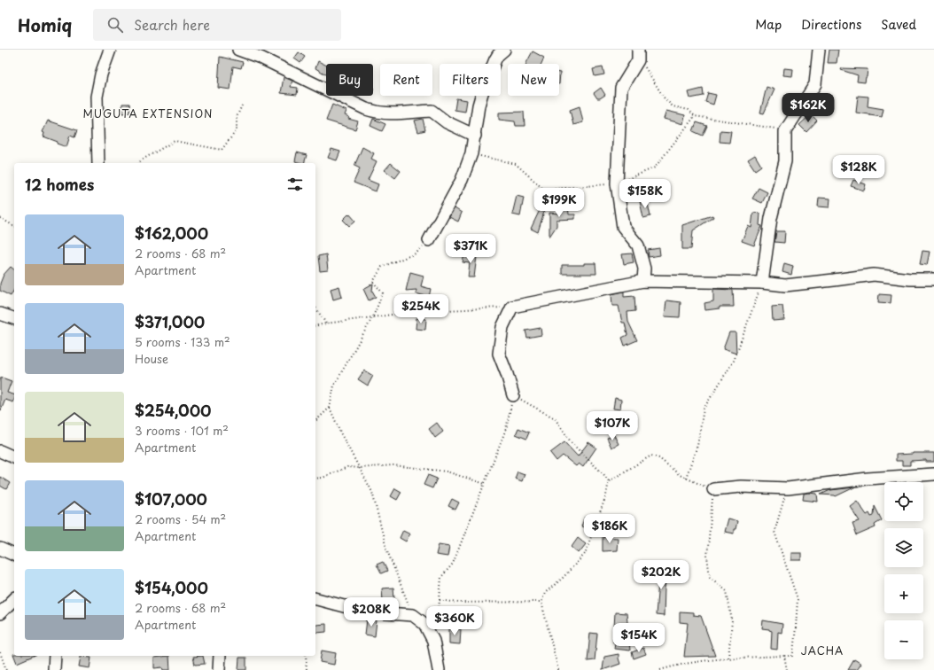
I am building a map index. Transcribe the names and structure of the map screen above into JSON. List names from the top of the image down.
{
  "districts": ["MUGUTA EXTENSION", "JACHA"],
  "page": {
    "header": "Homiq",
    "search": "Search here",
    "nav": ["Map", "Directions", "Saved"],
    "chip": [
      "Buy",
      "Rent",
      "Filters",
      "New"
    ],
    "price": [
      "$162K",
      "$128K",
      "$158K",
      "$199K",
      "$371K",
      "$254K",
      "$107K",
      "$186K",
      "$202K",
      "$208K",
      "$360K",
      "$154K"
    ],
    "heading": "12 homes",
    "list": [
      {
        "name": "$162,000",
        "note": "2 rooms · 68 m² · Apartment"
      },
      {
        "name": "$371,000",
        "note": "5 rooms · 133 m² · House"
      },
      {
        "name": "$254,000",
        "note": "3 rooms · 101 m² · Apartment"
      },
      {
        "name": "$107,000",
        "note": "2 rooms · 54 m² · Apartment"
      },
      {
        "name": "$154,000",
        "note": "2 rooms · 68 m² · Apartment"
      }
    ],
    "map_buttons": ["+", "−"]
  }
}
